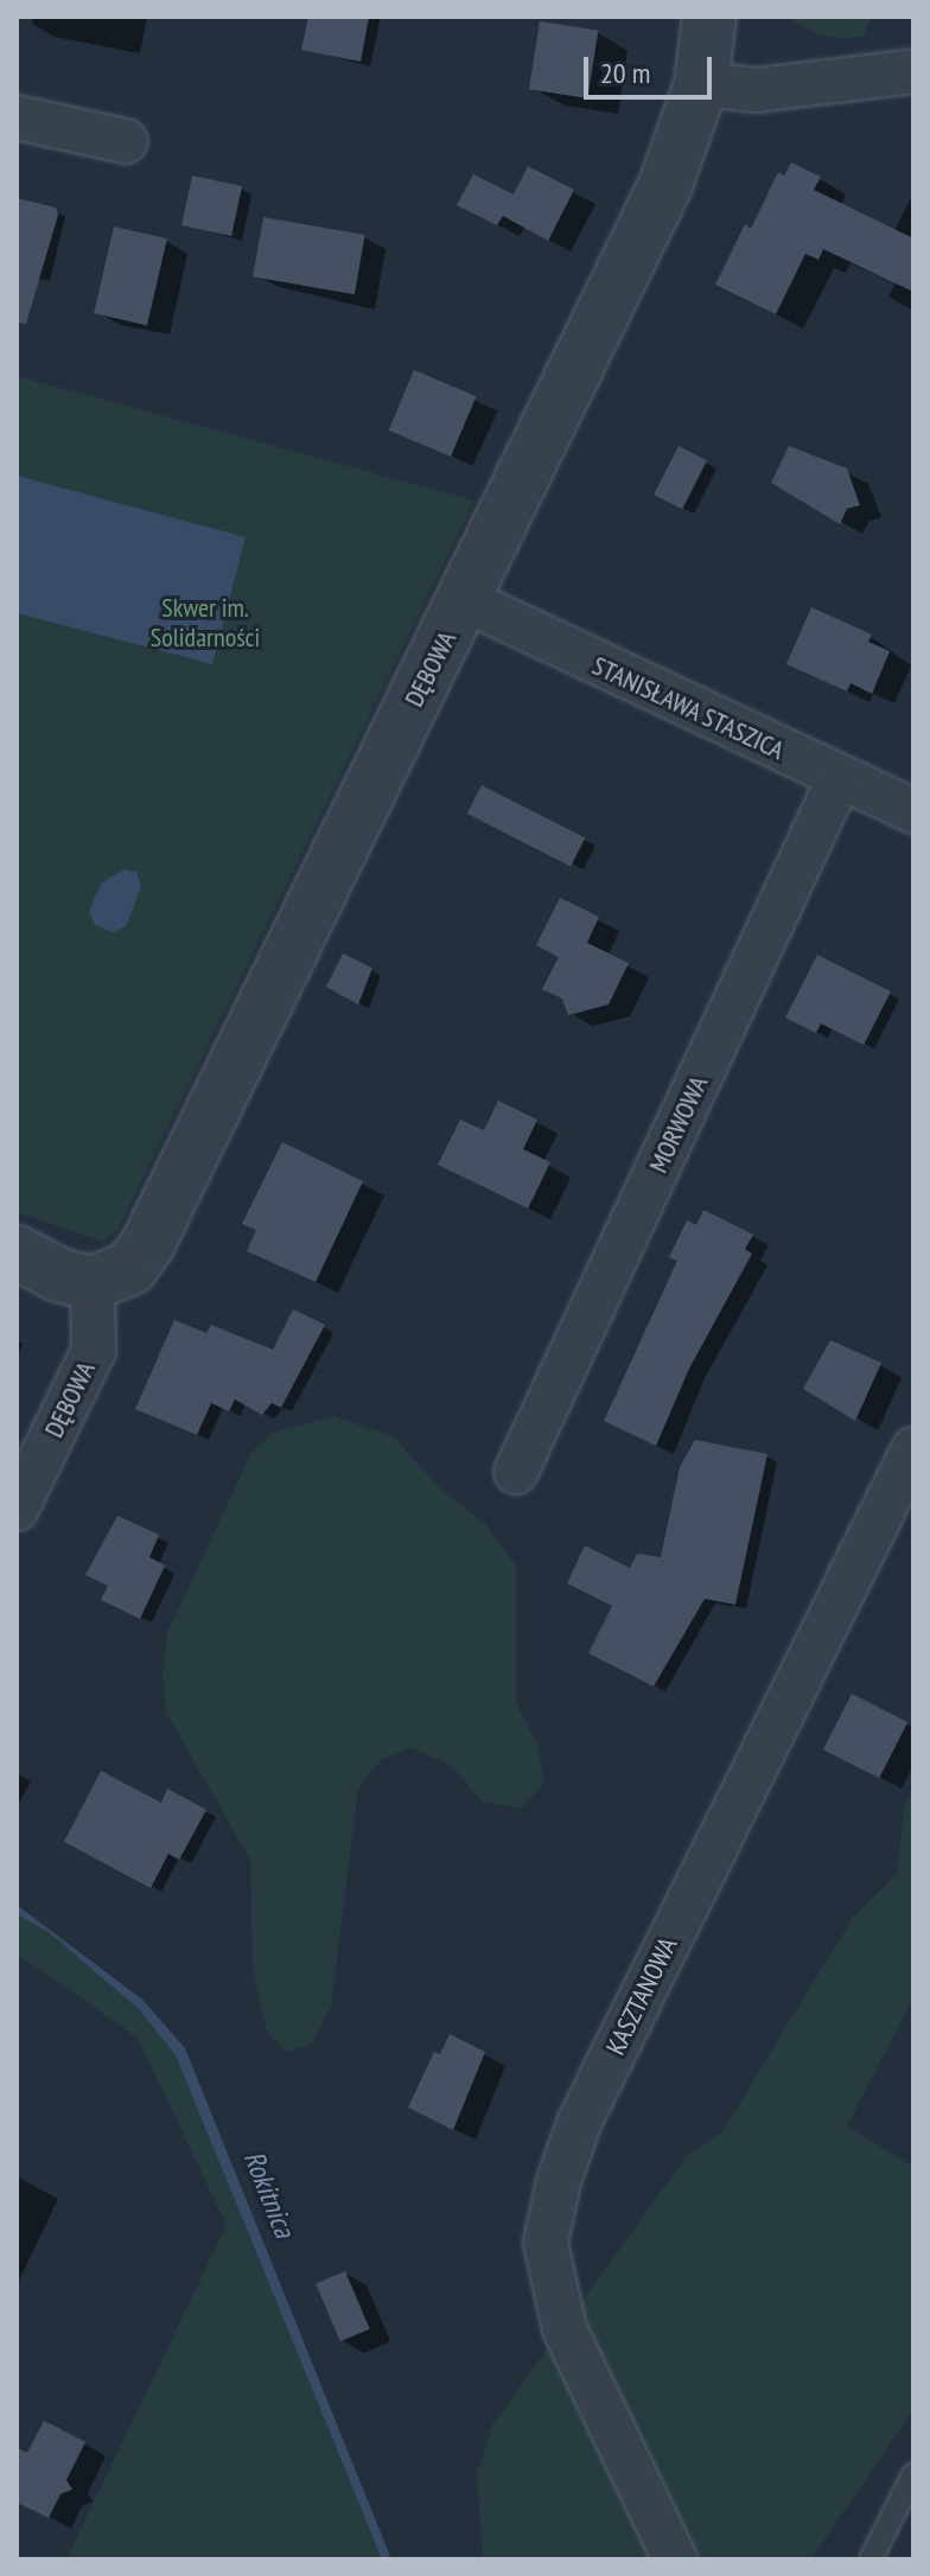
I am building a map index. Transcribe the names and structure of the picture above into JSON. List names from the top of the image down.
{
  "streets": {
    "street": [
      "DĘBOWA",
      "STANISŁAWA STASZICA",
      "MORWOWA",
      "KASZTANOWA"
    ]
  },
  "crossings": [
    ["DĘBOWA", "STANISŁAWA STASZICA"],
    ["STANISŁAWA STASZICA", "MORWOWA"]
  ],
  "water": ["Rokitnica"],
  "parks": ["Skwer im. Solidarności"],
  "scale_bar": "20 m"
}
